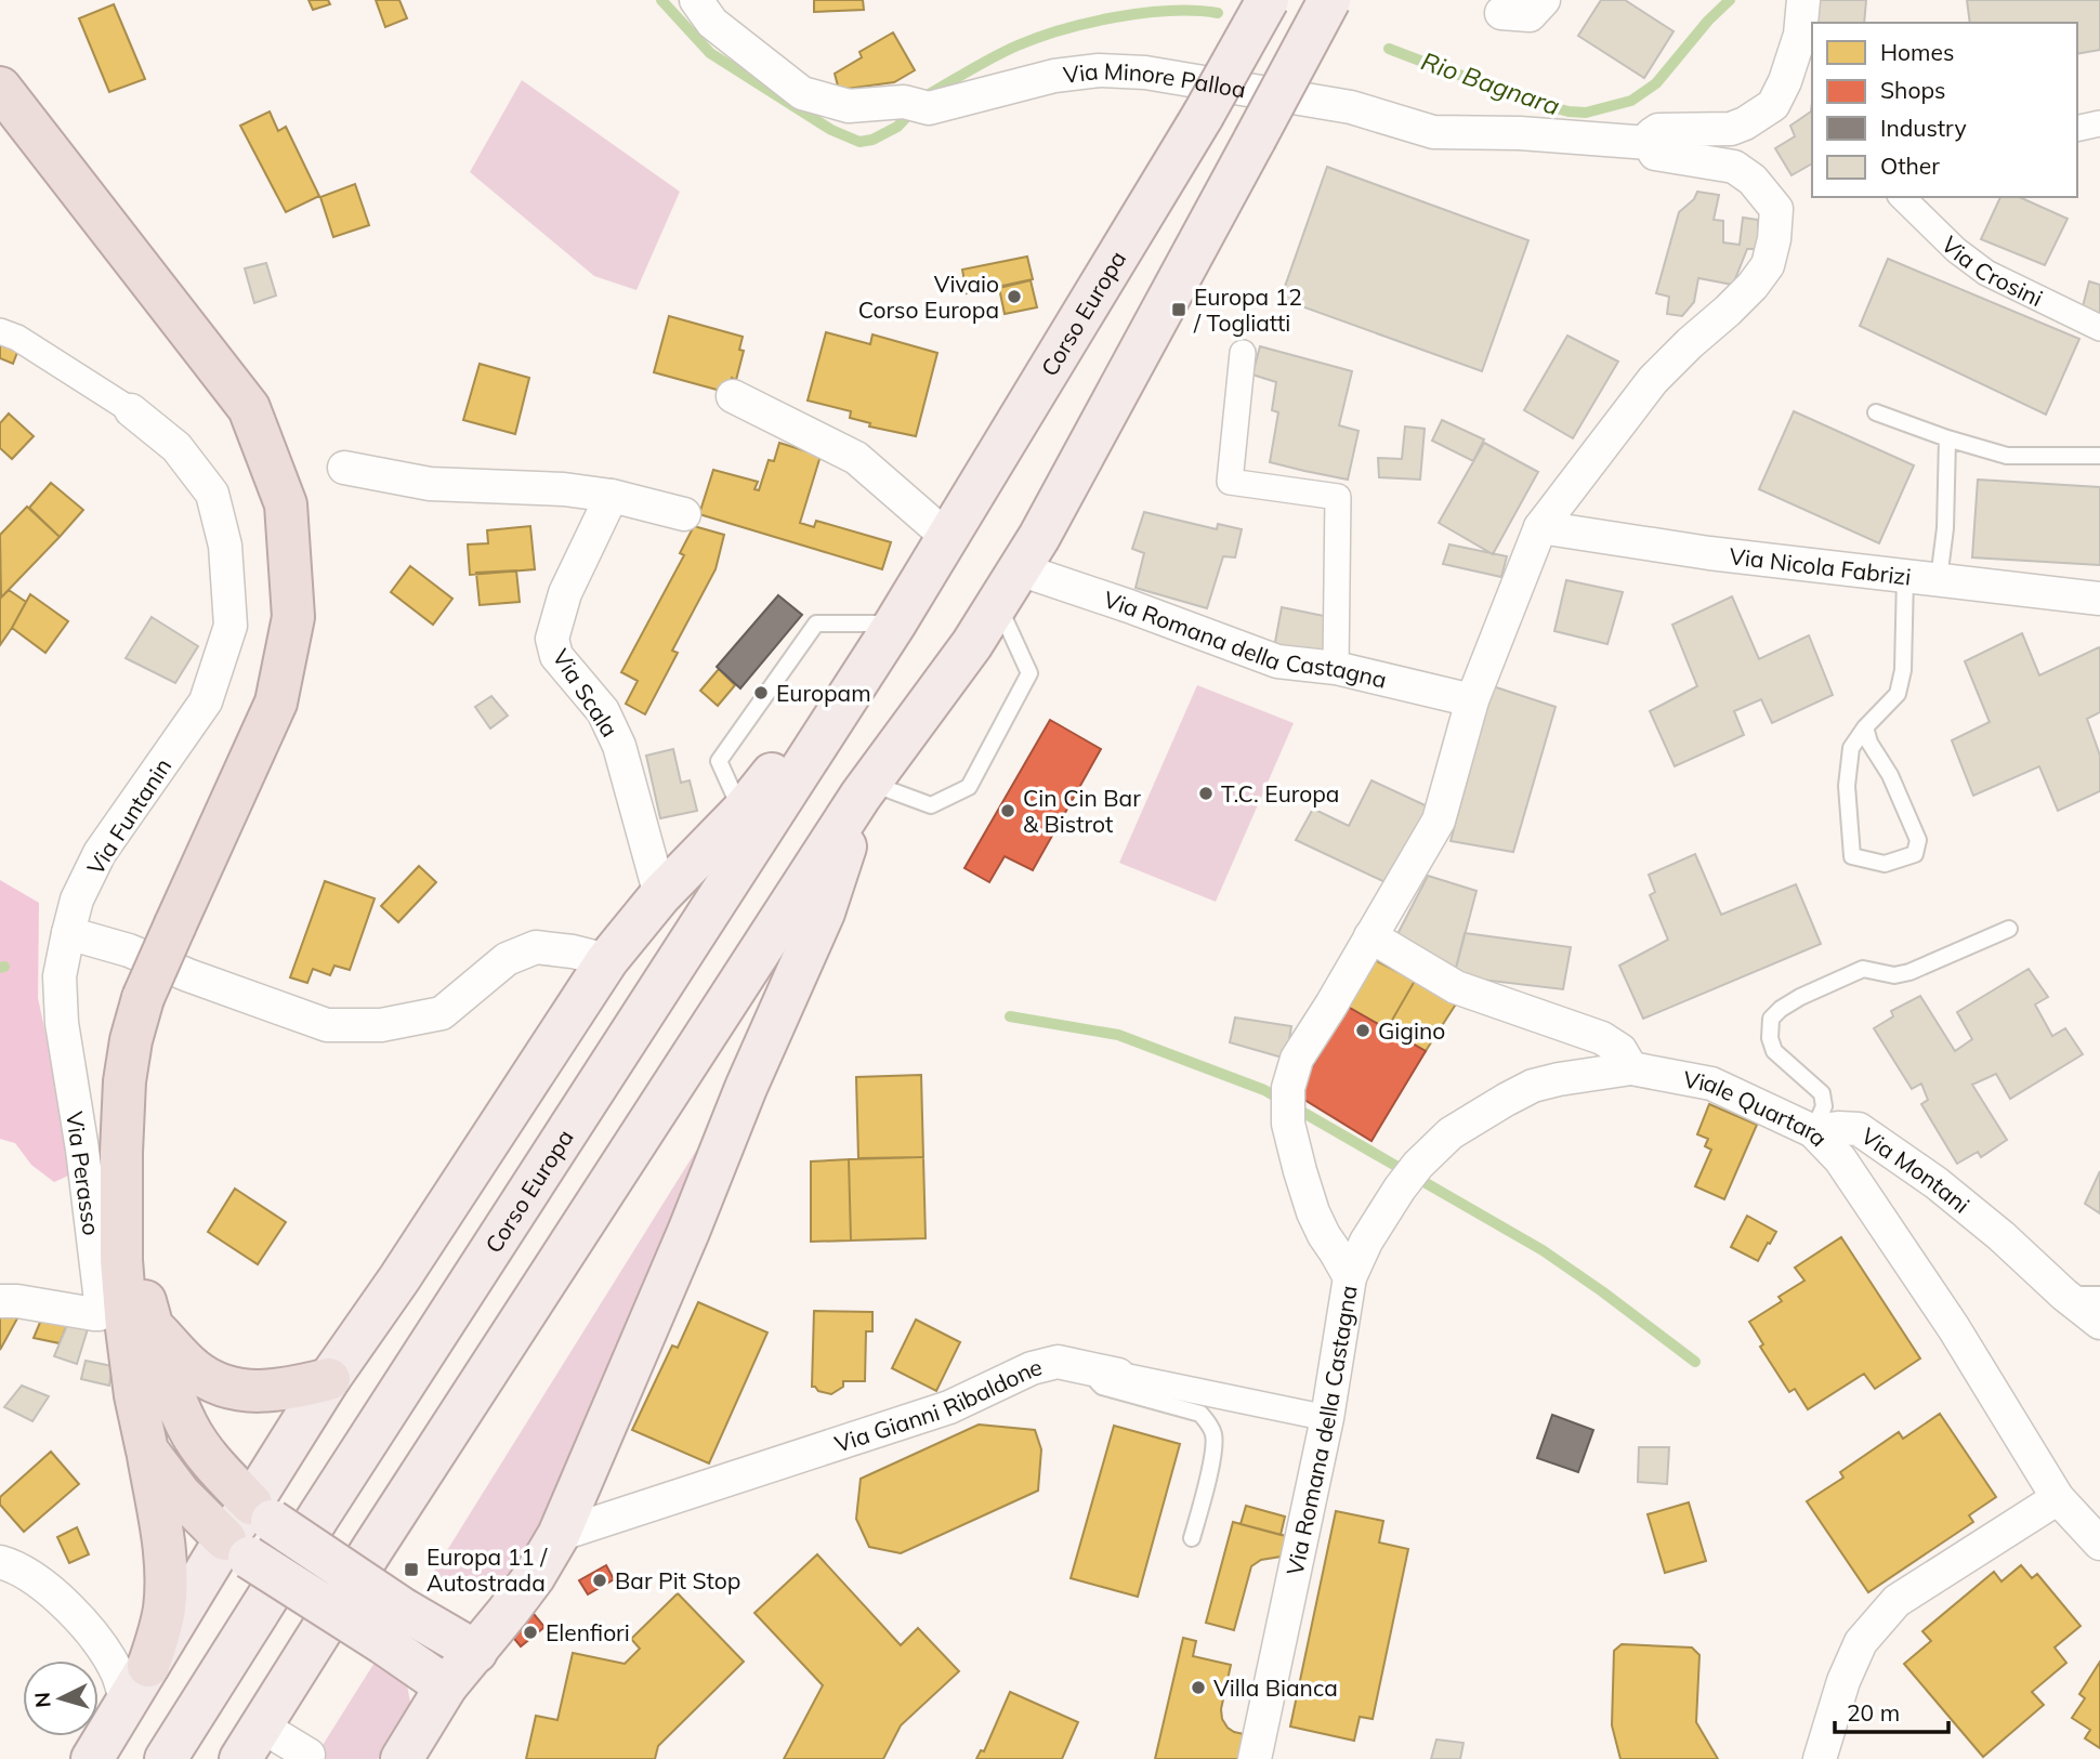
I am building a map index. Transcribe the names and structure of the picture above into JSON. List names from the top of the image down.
{
  "streets": {
    "main road": ["Corso Europa"],
    "street": [
      "Via Minore Palloa",
      "Via Crosini",
      "Via Nicola Fabrizi",
      "Via Romana della Castagna",
      "Via Scala",
      "Via Funtanin",
      "Viale Quartara",
      "Via Montani",
      "Via Perasso",
      "Via Gianni Ribaldone"
    ]
  },
  "crossings": [
    ["Via Minore Palloa", "Via Romana della Castagna"],
    ["Via Nicola Fabrizi", "Via Romana della Castagna"],
    ["Via Romana della Castagna", "Viale Quartara"],
    ["Via Romana della Castagna", "Via Gianni Ribaldone"],
    ["Via Funtanin", "Via Perasso"],
    ["Viale Quartara", "Via Montani"]
  ],
  "water": ["Rio Bagnara"],
  "places": {
    "other": [
      "Vivaio Corso Europa",
      "Europam",
      "T.C. Europa",
      "Cin Cin Bar & Bistrot",
      "Gigino",
      "Bar Pit Stop",
      "Elenfiori",
      "Villa Bianca"
    ],
    "transit": ["Europa 12 / Togliatti", "Europa 11 / Autostrada"]
  },
  "legend": [
    "Homes",
    "Shops",
    "Industry",
    "Other"
  ],
  "scale_bar": "20 m",
  "north": "left"
}
